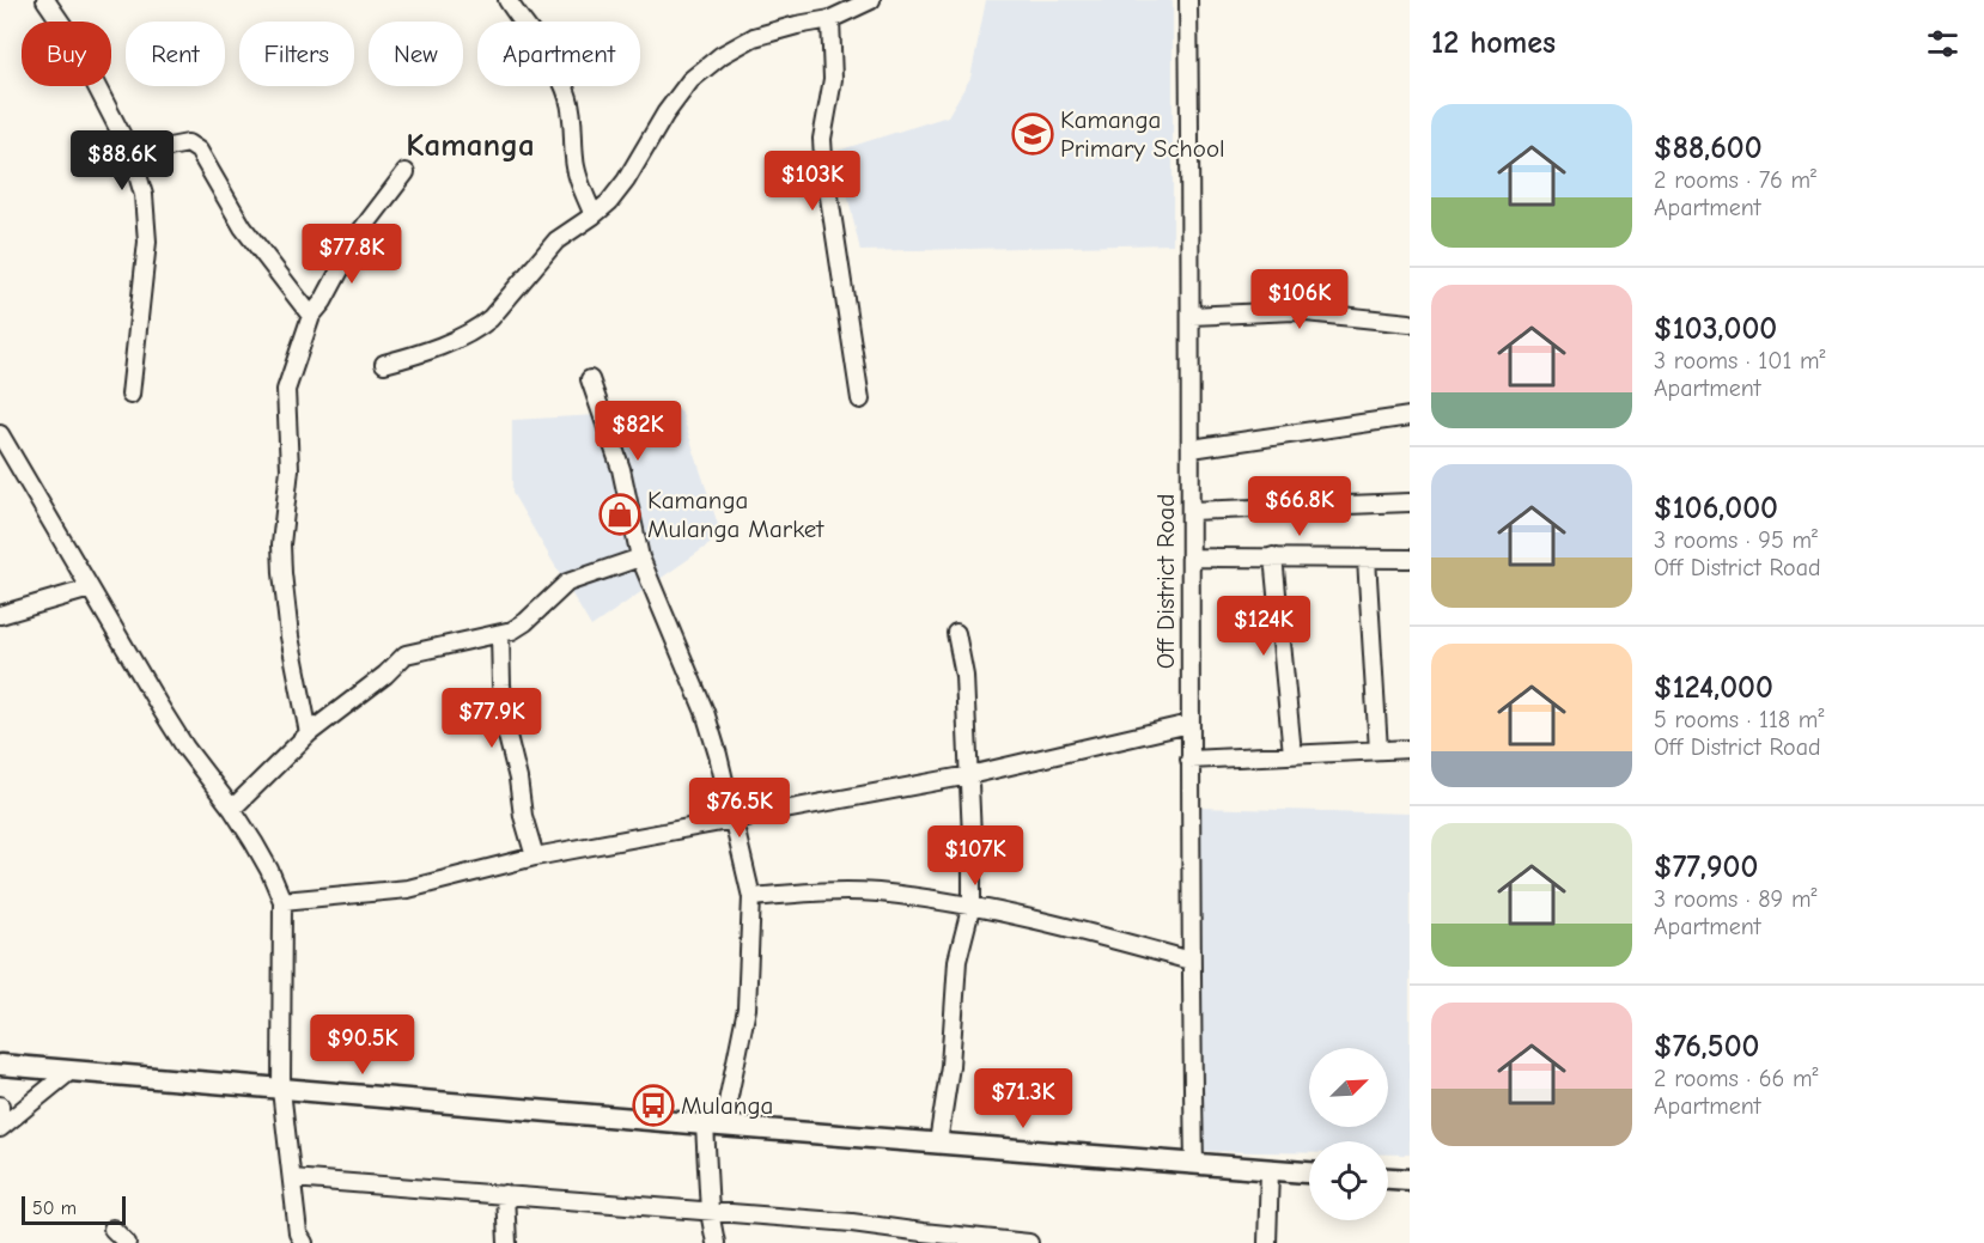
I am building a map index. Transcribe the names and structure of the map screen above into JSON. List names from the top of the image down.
{
  "streets": {
    "street": ["Off District Road"]
  },
  "districts": ["Kamanga"],
  "places": {
    "school or university": ["Kamanga Primary School"],
    "shop": ["Kamanga Mulanga Market"],
    "bus stop": ["Mulanga"]
  },
  "scale_bar": "50 m",
  "north": "top right",
  "page": {
    "heading": "12 homes",
    "chip": [
      "Buy",
      "Rent",
      "Filters",
      "New",
      "Apartment"
    ],
    "list": [
      {
        "name": "$88,600",
        "note": "2 rooms · 76 m² · Apartment"
      },
      {
        "name": "$103,000",
        "note": "3 rooms · 101 m² · Apartment"
      },
      {
        "name": "$106,000",
        "note": "3 rooms · 95 m² · Off District Road"
      },
      {
        "name": "$124,000",
        "note": "5 rooms · 118 m² · Off District Road"
      },
      {
        "name": "$77,900",
        "note": "3 rooms · 89 m² · Apartment"
      },
      {
        "name": "$76,500",
        "note": "2 rooms · 66 m² · Apartment"
      }
    ],
    "price": [
      "$88.6K",
      "$103K",
      "$77.8K",
      "$106K",
      "$82K",
      "$66.8K",
      "$124K",
      "$77.9K",
      "$76.5K",
      "$107K",
      "$90.5K",
      "$71.3K"
    ],
    "scale": "50 m"
  }
}
